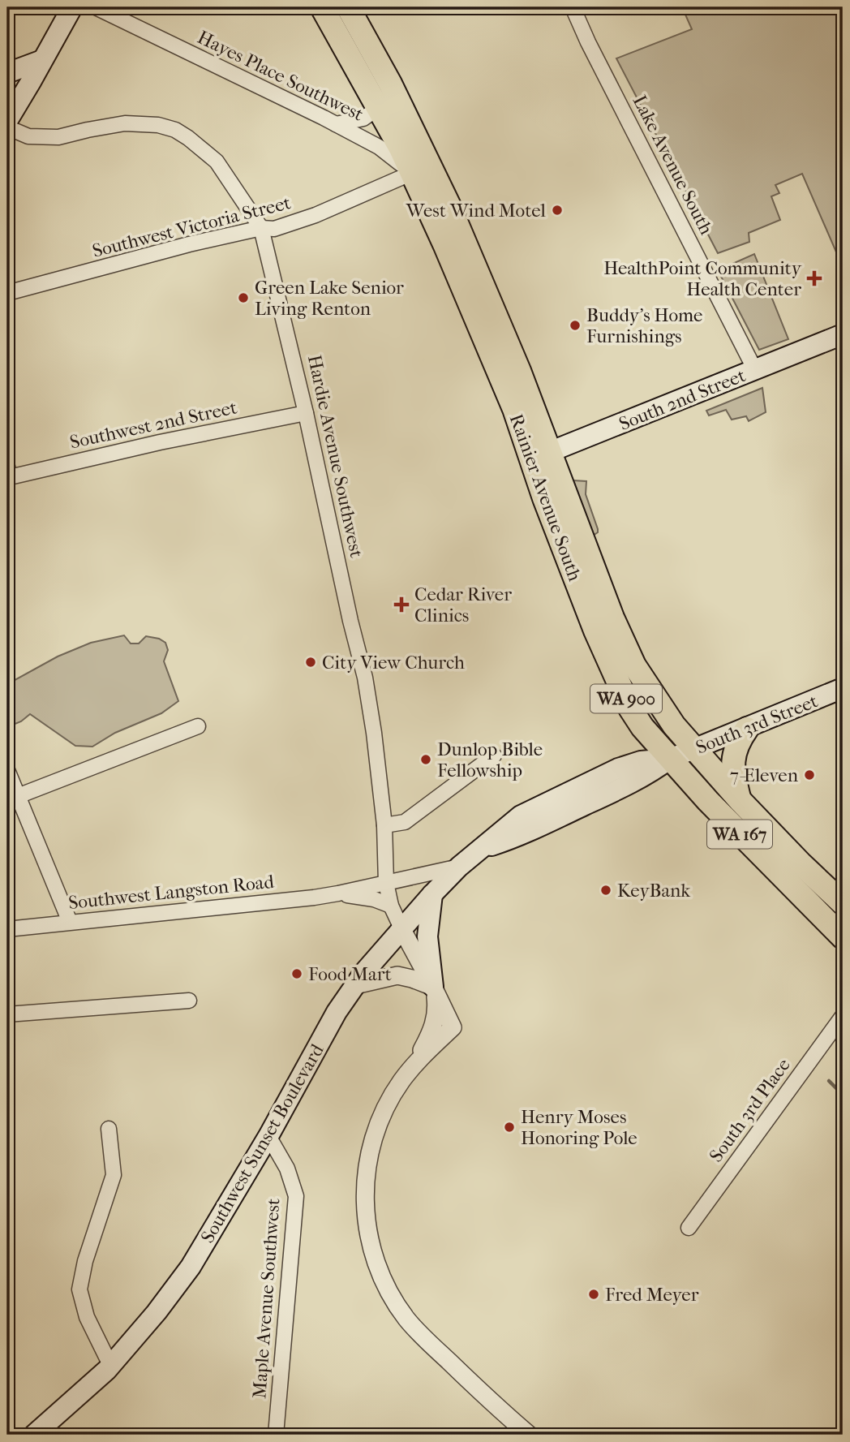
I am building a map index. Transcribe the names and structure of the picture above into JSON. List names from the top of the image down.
{
  "streets": {
    "main road": [
      "South 2nd Street",
      "Rainier Avenue South",
      "WA 900",
      "South 3rd Street",
      "WA 167",
      "Southwest Sunset Boulevard"
    ],
    "street": [
      "Hayes Place Southwest",
      "Lake Avenue South",
      "Southwest Victoria Street",
      "Southwest 2nd Street",
      "Hardie Avenue Southwest",
      "Southwest Langston Road",
      "South 3rd Place",
      "Maple Avenue Southwest"
    ]
  },
  "crossings": [
    ["Hayes Place Southwest", "Southwest Victoria Street"],
    ["Hayes Place Southwest", "Rainier Avenue South"],
    ["Lake Avenue South", "South 2nd Street"],
    ["Southwest Victoria Street", "Hardie Avenue Southwest"],
    ["Southwest Victoria Street", "Rainier Avenue South"],
    ["South 2nd Street", "Rainier Avenue South"],
    ["Southwest 2nd Street", "Hardie Avenue Southwest"],
    ["Hardie Avenue Southwest", "Southwest Langston Road"],
    ["Hardie Avenue Southwest", "Southwest Sunset Boulevard"],
    ["Rainier Avenue South", "South 3rd Street"],
    ["Rainier Avenue South", "Southwest Sunset Boulevard"],
    ["South 3rd Street", "Southwest Sunset Boulevard"],
    ["Southwest Langston Road", "Southwest Sunset Boulevard"],
    ["Southwest Sunset Boulevard", "Maple Avenue Southwest"]
  ],
  "places": {
    "other": [
      "West Wind Motel",
      "Green Lake Senior Living Renton",
      "Buddy's Home Furnishings",
      "City View Church",
      "Dunlop Bible Fellowship",
      "7-Eleven",
      "KeyBank",
      "Food Mart",
      "Henry Moses Honoring Pole",
      "Fred Meyer"
    ],
    "health": ["HealthPoint Community Health Center", "Cedar River Clinics"]
  }
}
